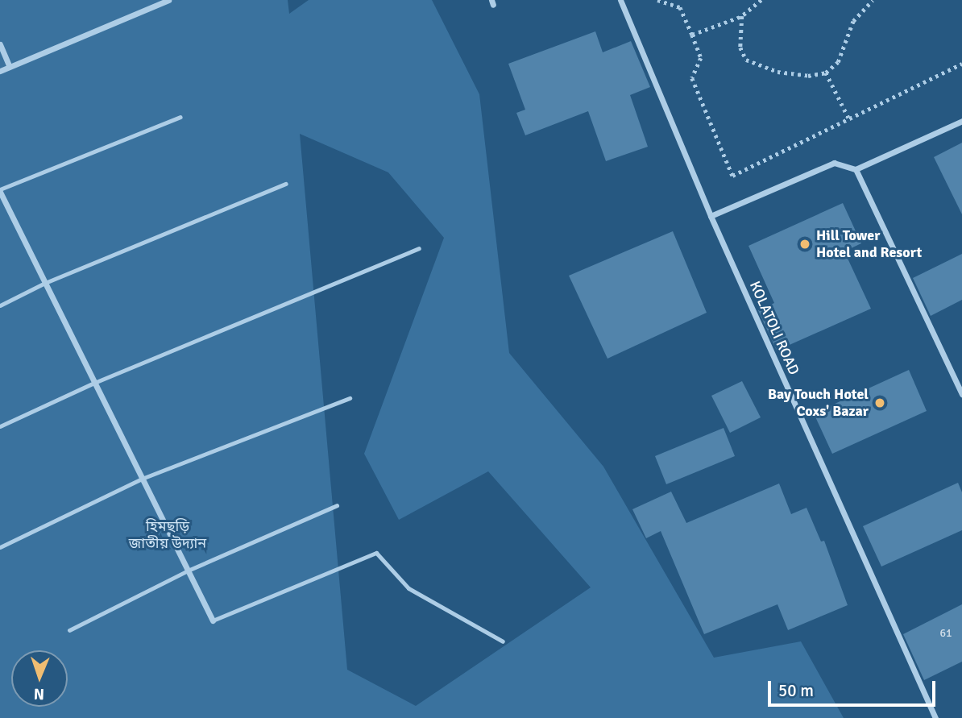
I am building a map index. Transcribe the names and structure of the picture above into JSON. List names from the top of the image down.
{
  "streets": {
    "street": ["KOLATOLI ROAD"]
  },
  "parks": ["হিমছড়ি জাতীয় উদ্যান"],
  "places": ["Hill Tower Hotel and Resort", "Bay Touch Hotel Coxs' Bazar"],
  "house_numbers": ["61"],
  "scale_bar": "50 m",
  "north": "bottom"
}
